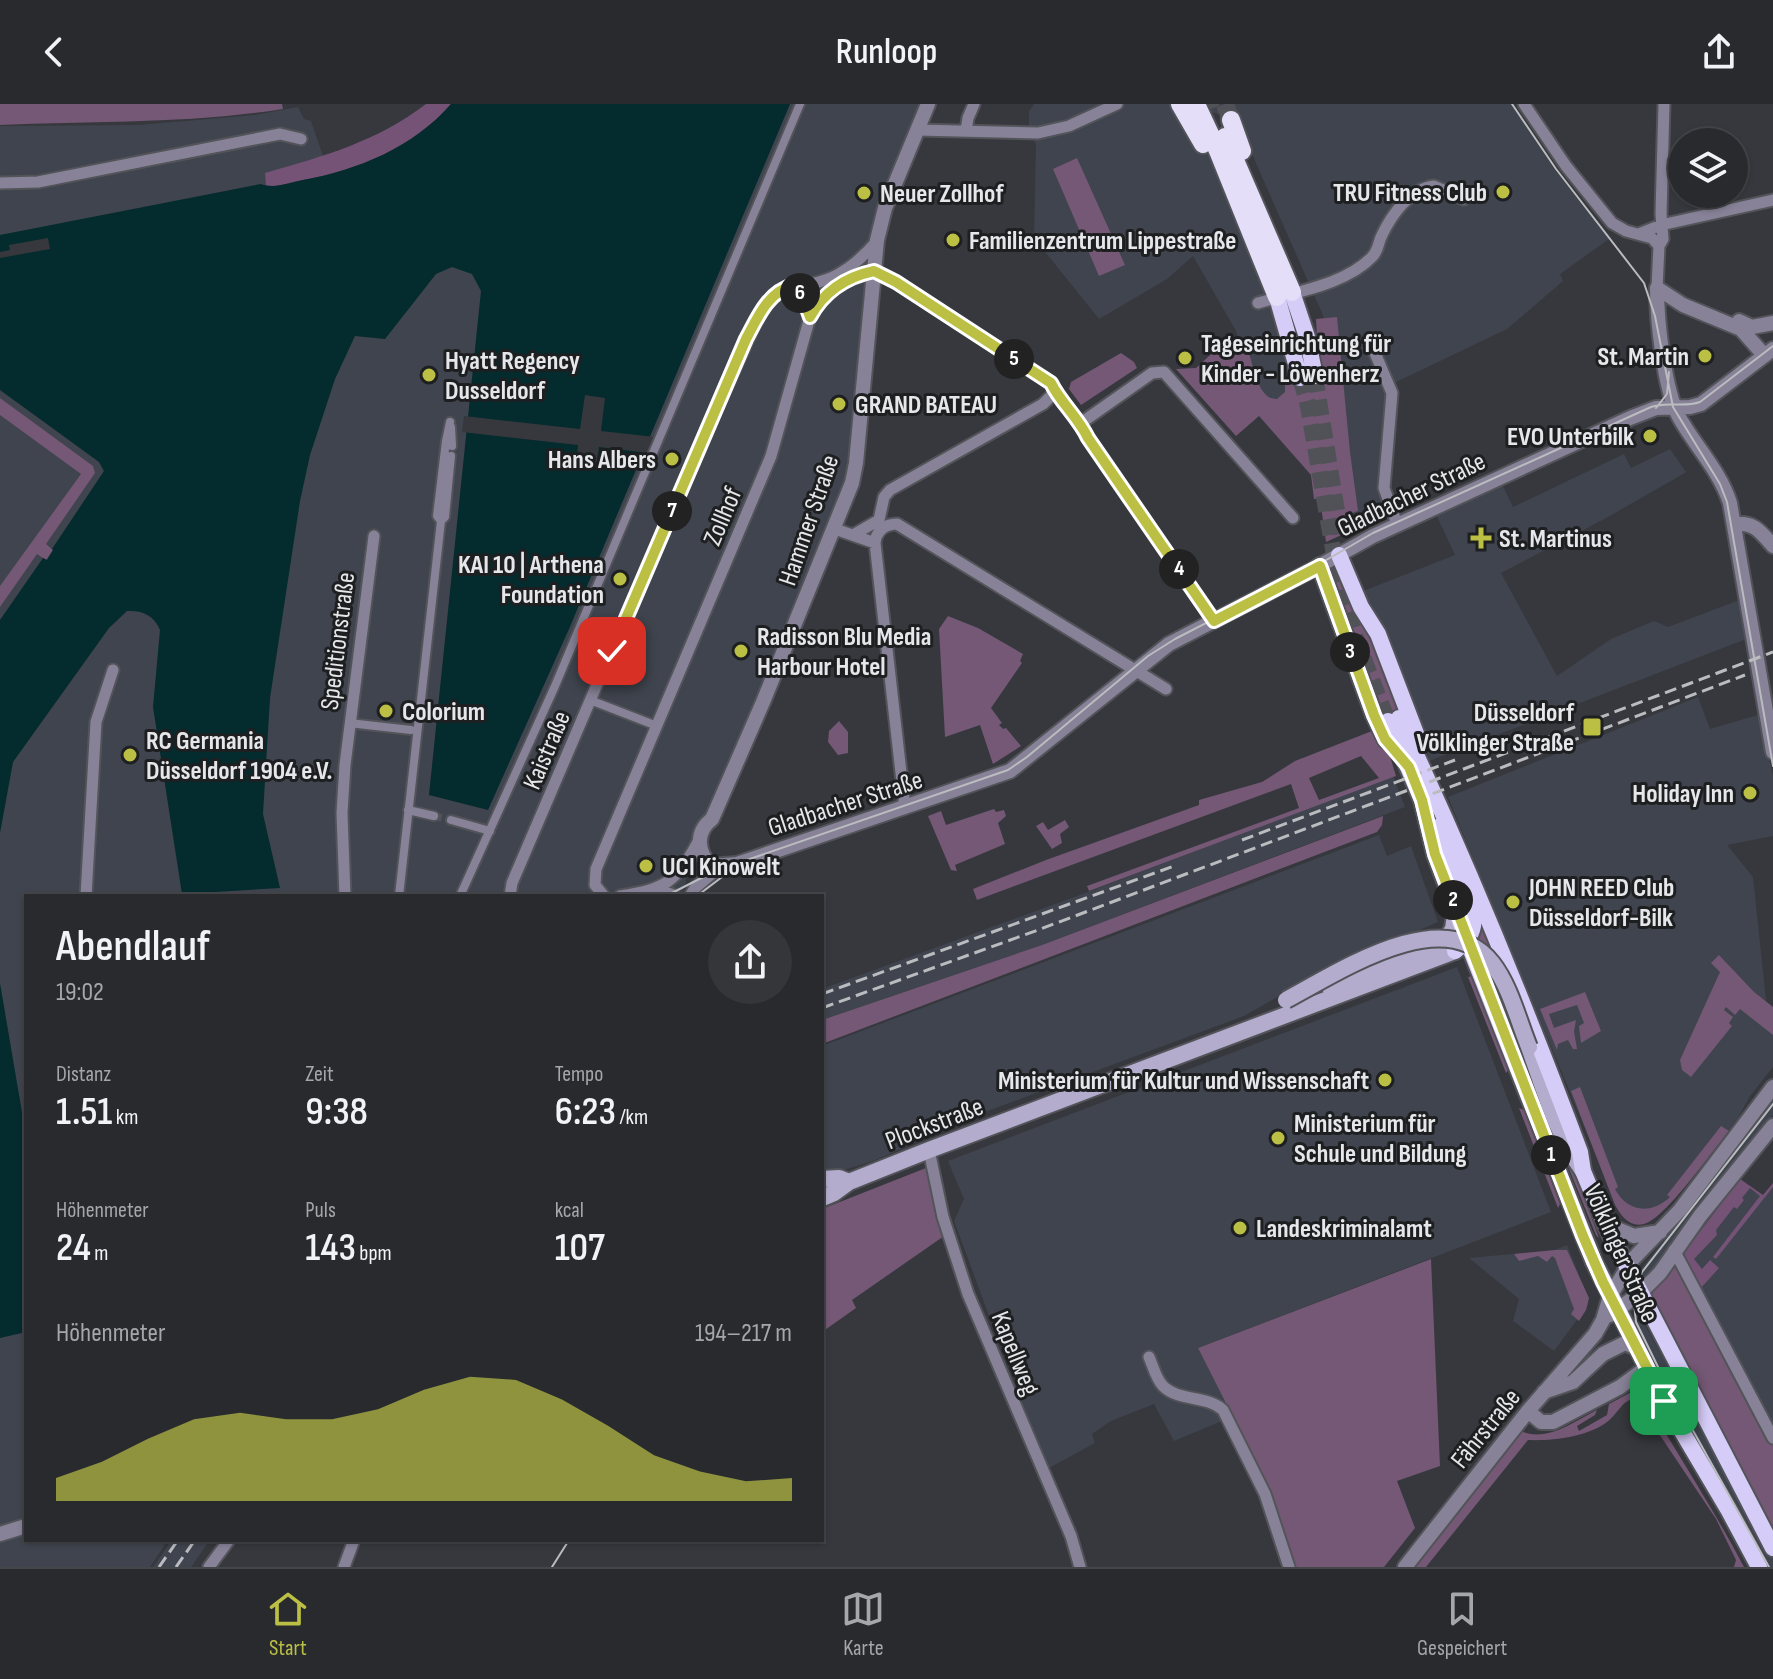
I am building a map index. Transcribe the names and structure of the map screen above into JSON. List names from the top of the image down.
{
  "streets": {
    "main road": ["Plockstraße", "Völklinger Straße"],
    "street": [
      "Gladbacher Straße",
      "Zollhof",
      "Hammer Straße",
      "Speditionstraße",
      "Kaistraße",
      "Kapellweg",
      "Fährstraße"
    ]
  },
  "crossings": [
    ["Gladbacher Straße", "Hammer Straße"],
    ["Zollhof", "Hammer Straße"],
    ["Hammer Straße", "Kaistraße"],
    ["Plockstraße", "Völklinger Straße"],
    ["Plockstraße", "Kapellweg"],
    ["Völklinger Straße", "Fährstraße"]
  ],
  "places": {
    "other": [
      "TRU Fitness Club",
      "Neuer Zollhof",
      "Familienzentrum Lippestraße",
      "St. Martin",
      "Tageseinrichtung für Kinder - Löwenherz",
      "Hyatt Regency Dusseldorf",
      "GRAND BATEAU",
      "EVO Unterbilk",
      "Hans Albers",
      "KAI 10 | Arthena Foundation",
      "Radisson Blu Media Harbour Hotel",
      "Colorium",
      "RC Germania Düsseldorf 1904 e.V.",
      "Holiday Inn",
      "UCI Kinowelt",
      "JOHN REED Club Düsseldorf-Bilk",
      "Ministerium für Kultur und Wissenschaft",
      "Ministerium für Schule und Bildung",
      "Landeskriminalamt"
    ],
    "health": ["St. Martinus"],
    "transit": ["Düsseldorf Völklinger Straße"]
  },
  "page": {
    "header": "Runloop",
    "pins": [
      "6",
      "5",
      "7",
      "4",
      "3",
      "2",
      "1"
    ],
    "heading": ["Abendlauf", "19:02"],
    "stats": [
      ["Distanz", "1.51 km"],
      ["Zeit", "9:38"],
      ["Tempo", "6:23 /km"],
      ["Höhenmeter", "24 m"],
      ["Puls", "143 bpm"],
      ["kcal", "107"]
    ],
    "chart": ["Höhenmeter", "194–217 m"],
    "tabs": ["Start", "Karte", "Gespeichert"]
  }
}
